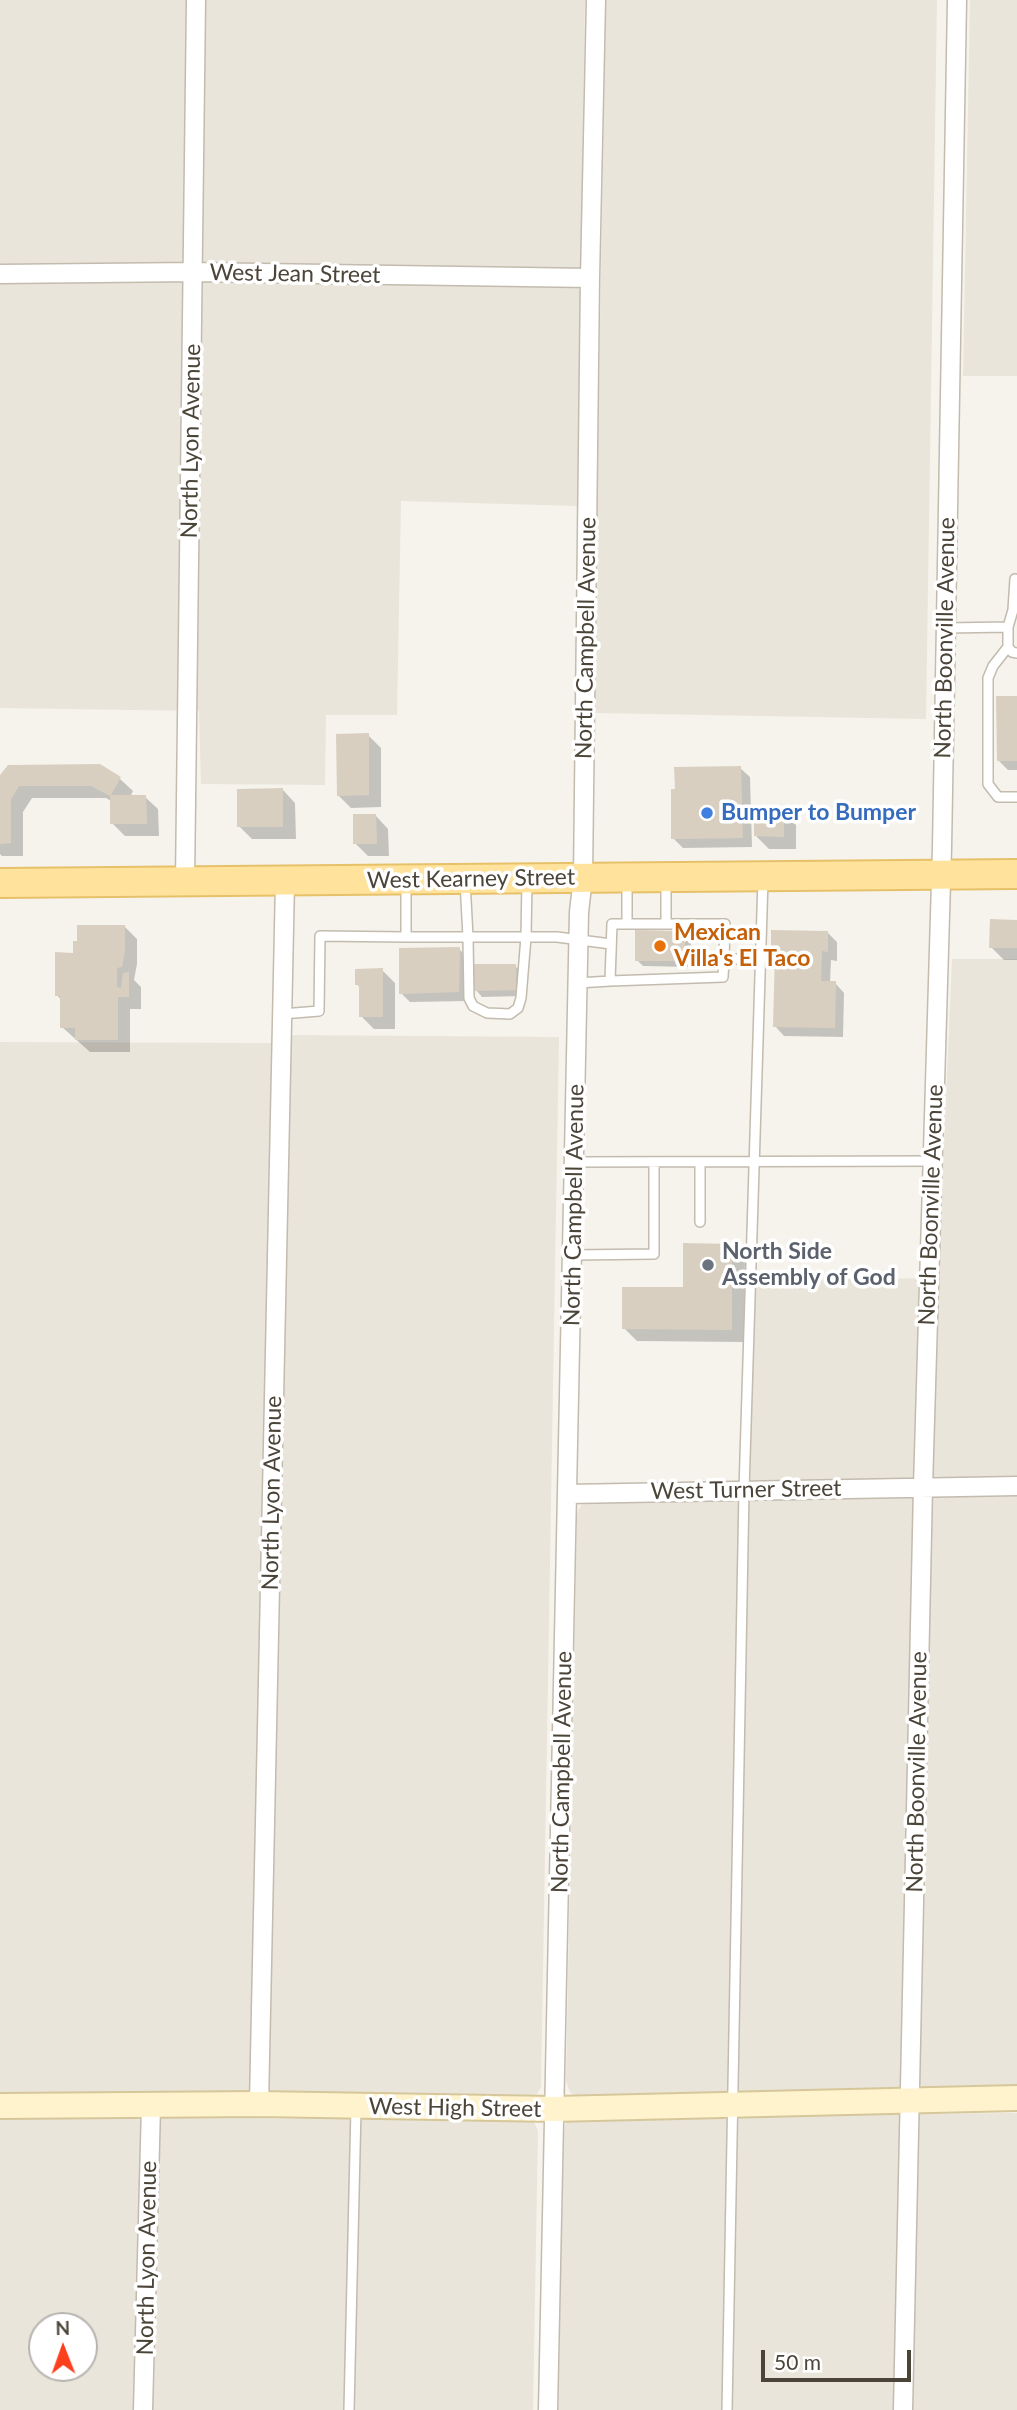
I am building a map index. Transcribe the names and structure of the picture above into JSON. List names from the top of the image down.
{
  "streets": {
    "main road": ["West Kearney Street"],
    "street": [
      "West Jean Street",
      "North Lyon Avenue",
      "North Campbell Avenue",
      "North Boonville Avenue",
      "West Turner Street",
      "West High Street"
    ]
  },
  "crossings": [
    ["West Jean Street", "North Lyon Avenue"],
    ["West Jean Street", "North Campbell Avenue"],
    ["North Lyon Avenue", "West Kearney Street"],
    ["North Lyon Avenue", "West High Street"],
    ["North Campbell Avenue", "West Kearney Street"],
    ["North Campbell Avenue", "West Turner Street"],
    ["North Campbell Avenue", "West High Street"],
    ["North Boonville Avenue", "West Kearney Street"],
    ["North Boonville Avenue", "West Turner Street"],
    ["North Boonville Avenue", "West High Street"]
  ],
  "places": ["Bumper to Bumper", "Mexican Villa's El Taco", "North Side Assembly of God"],
  "scale_bar": "50 m",
  "north": "top"
}
